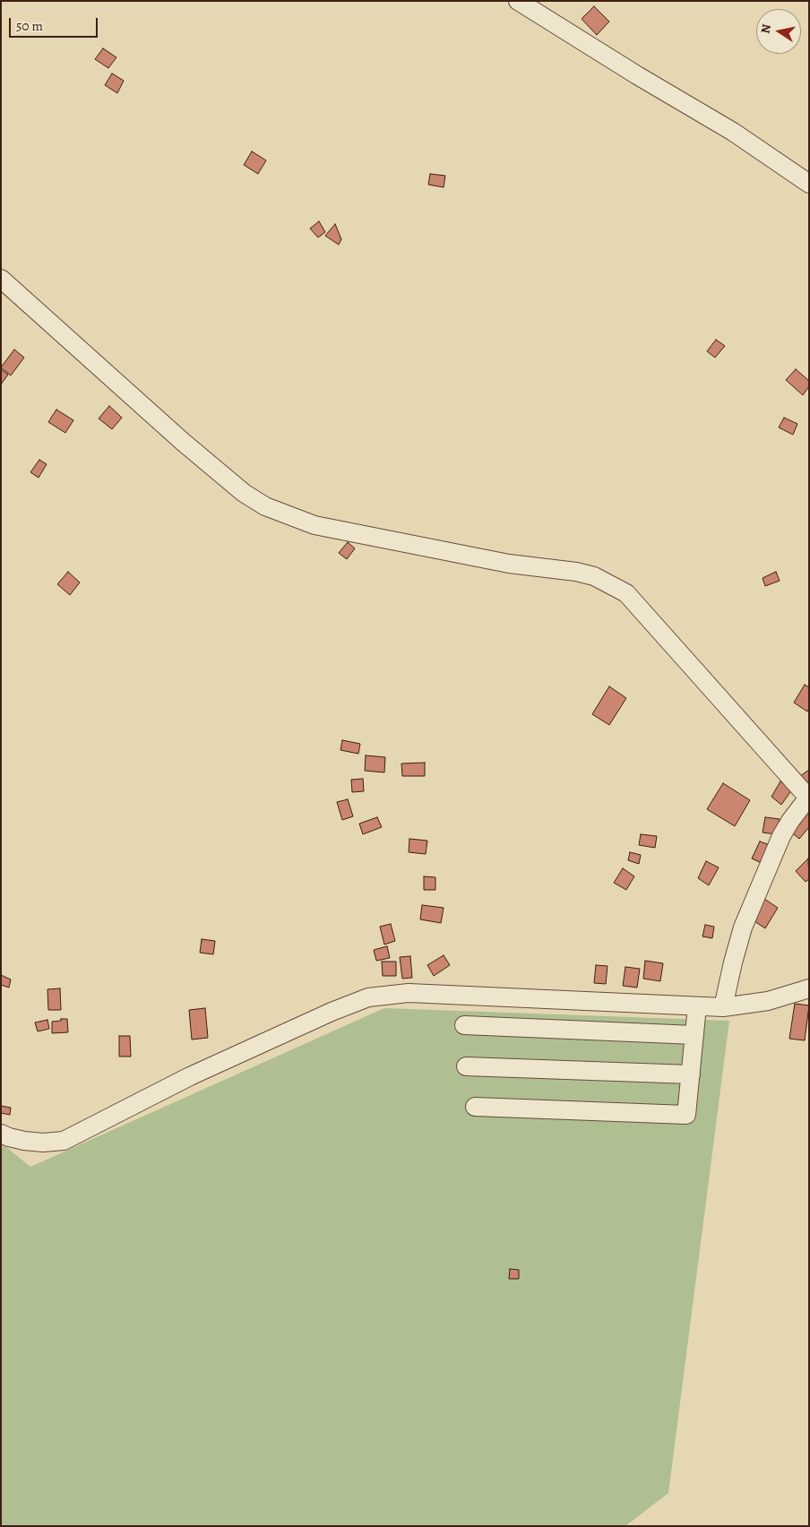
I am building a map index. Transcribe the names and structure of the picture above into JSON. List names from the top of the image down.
{
  "scale_bar": "50 m",
  "north": "left"
}
